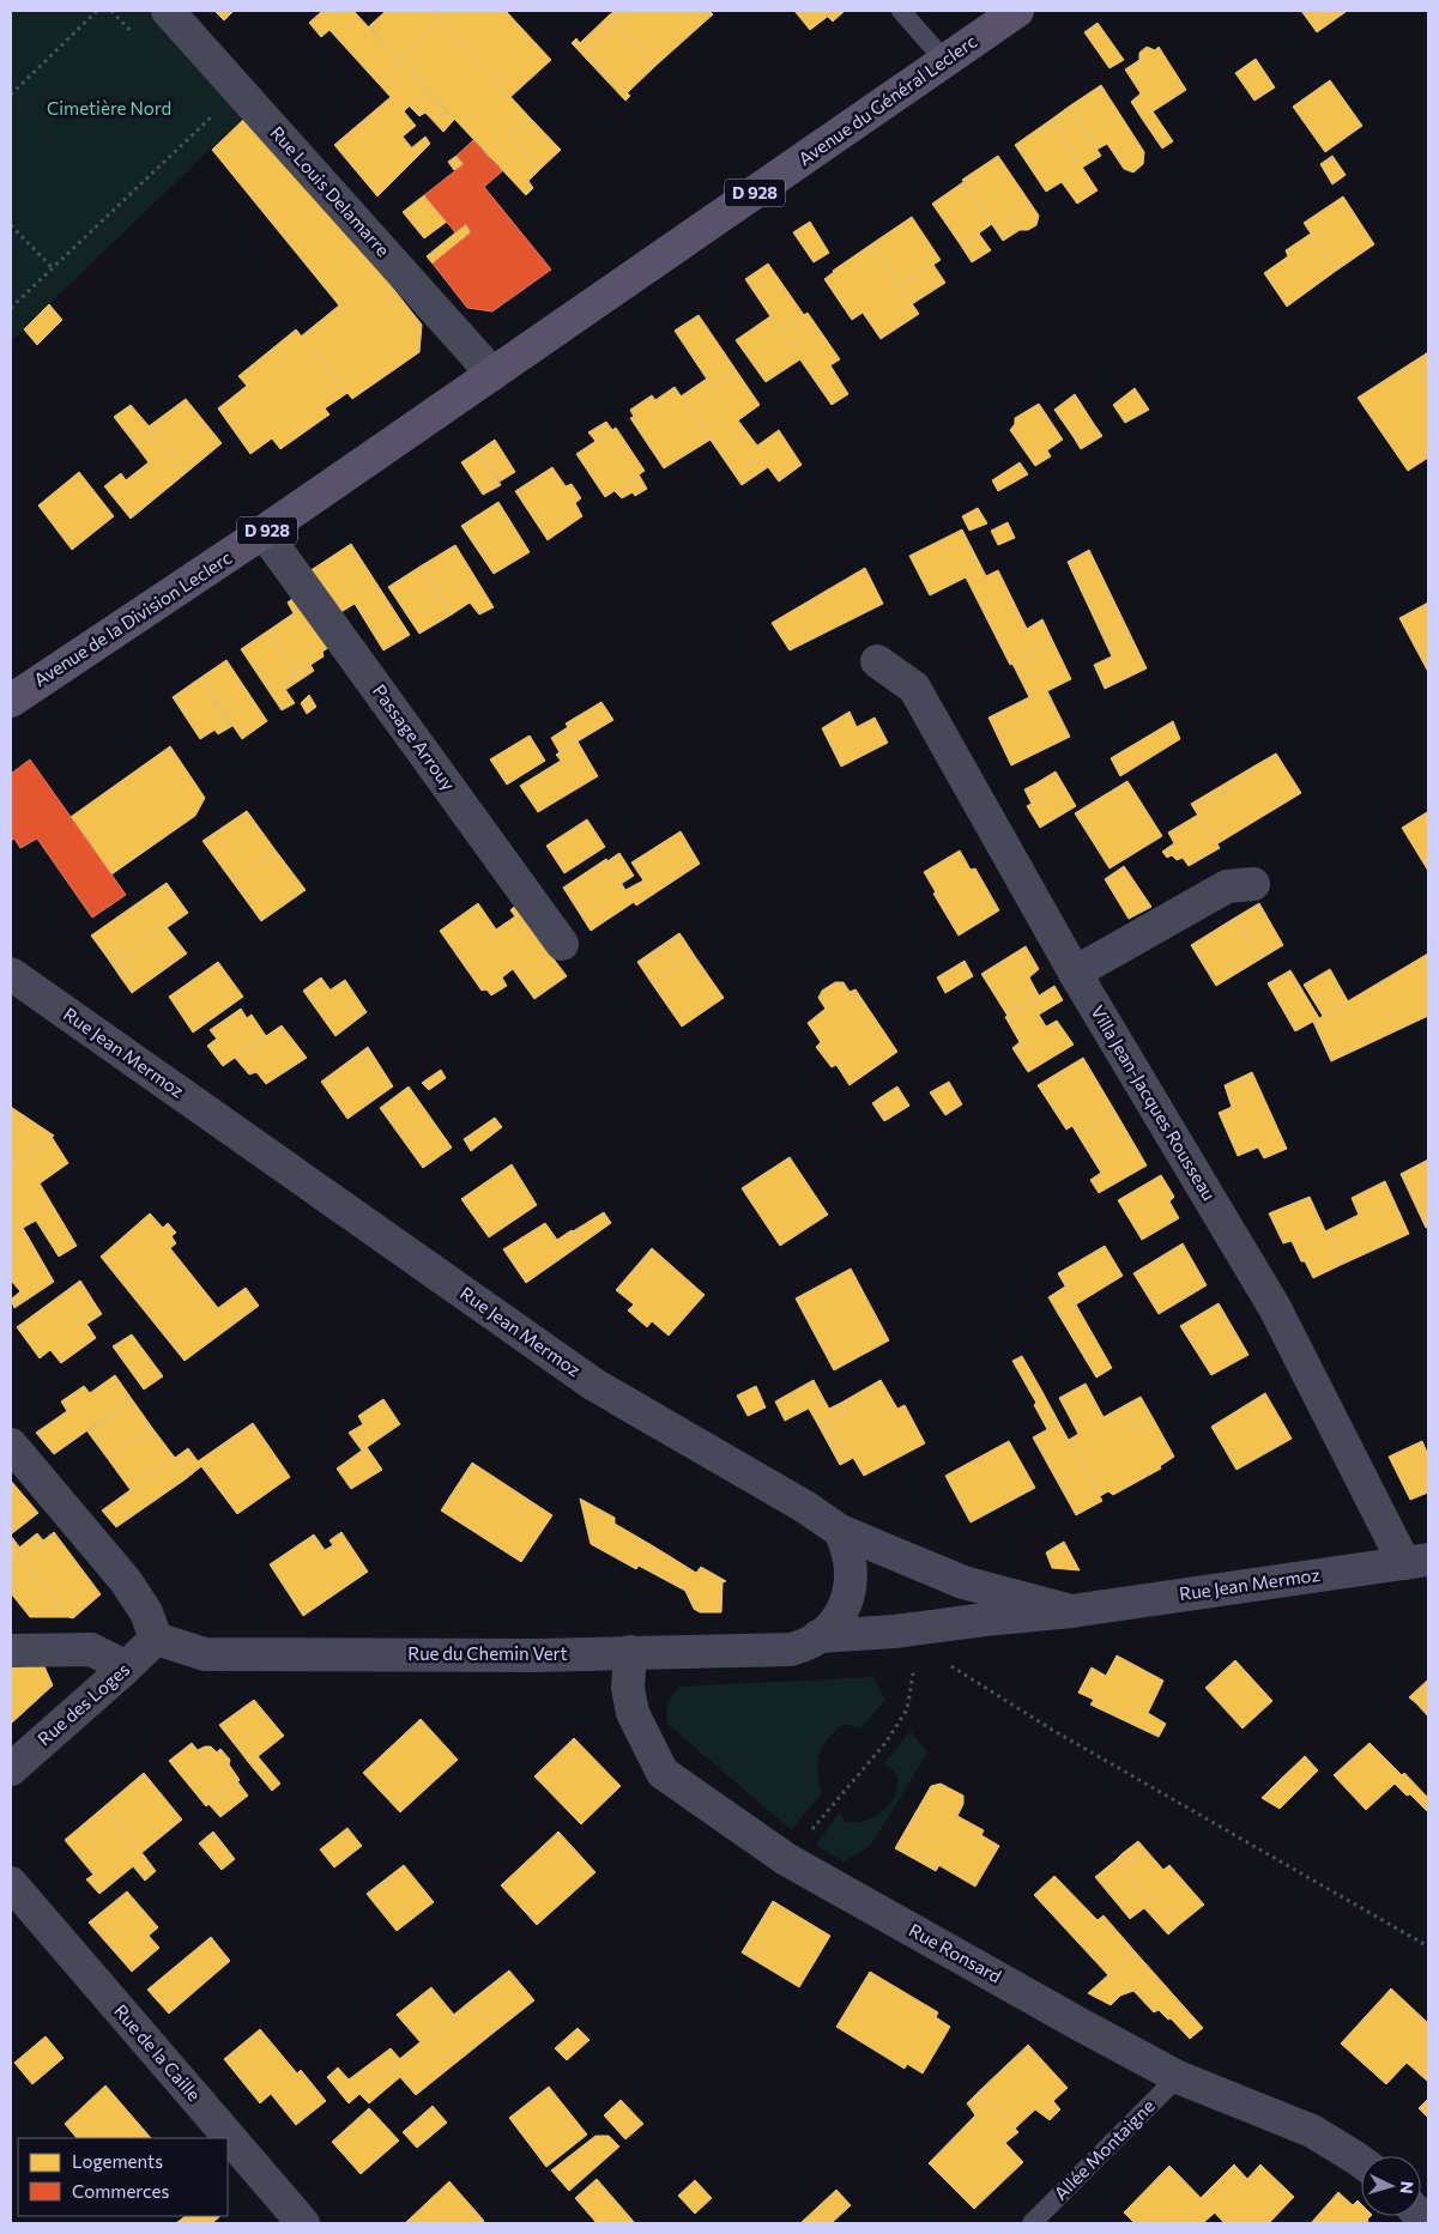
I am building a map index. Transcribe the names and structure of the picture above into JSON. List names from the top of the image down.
{
  "streets": {
    "main road": ["Avenue du Général Leclerc", "D 928", "Avenue de la Division Leclerc"],
    "street": [
      "Rue Louis Delamarre",
      "Passage Arrouy",
      "Rue Jean Mermoz",
      "Villa Jean-Jacques Rousseau",
      "Rue du Chemin Vert",
      "Rue des Loges",
      "Rue Ronsard",
      "Rue de la Caille"
    ],
    "lane": ["Allée Montaigne"]
  },
  "crossings": [
    ["Avenue du Général Leclerc", "Rue Louis Delamarre"],
    ["Avenue du Général Leclerc", "Avenue de la Division Leclerc"],
    ["Rue Louis Delamarre", "Avenue de la Division Leclerc"],
    ["Avenue de la Division Leclerc", "Passage Arrouy"],
    ["Rue Jean Mermoz", "Villa Jean-Jacques Rousseau"],
    ["Rue Jean Mermoz", "Rue du Chemin Vert"],
    ["Rue du Chemin Vert", "Rue des Loges"],
    ["Rue du Chemin Vert", "Rue Ronsard"],
    ["Rue Ronsard", "Allée Montaigne"]
  ],
  "parks": ["Cimetière Nord"],
  "legend": ["Logements", "Commerces"],
  "north": "right"
}
